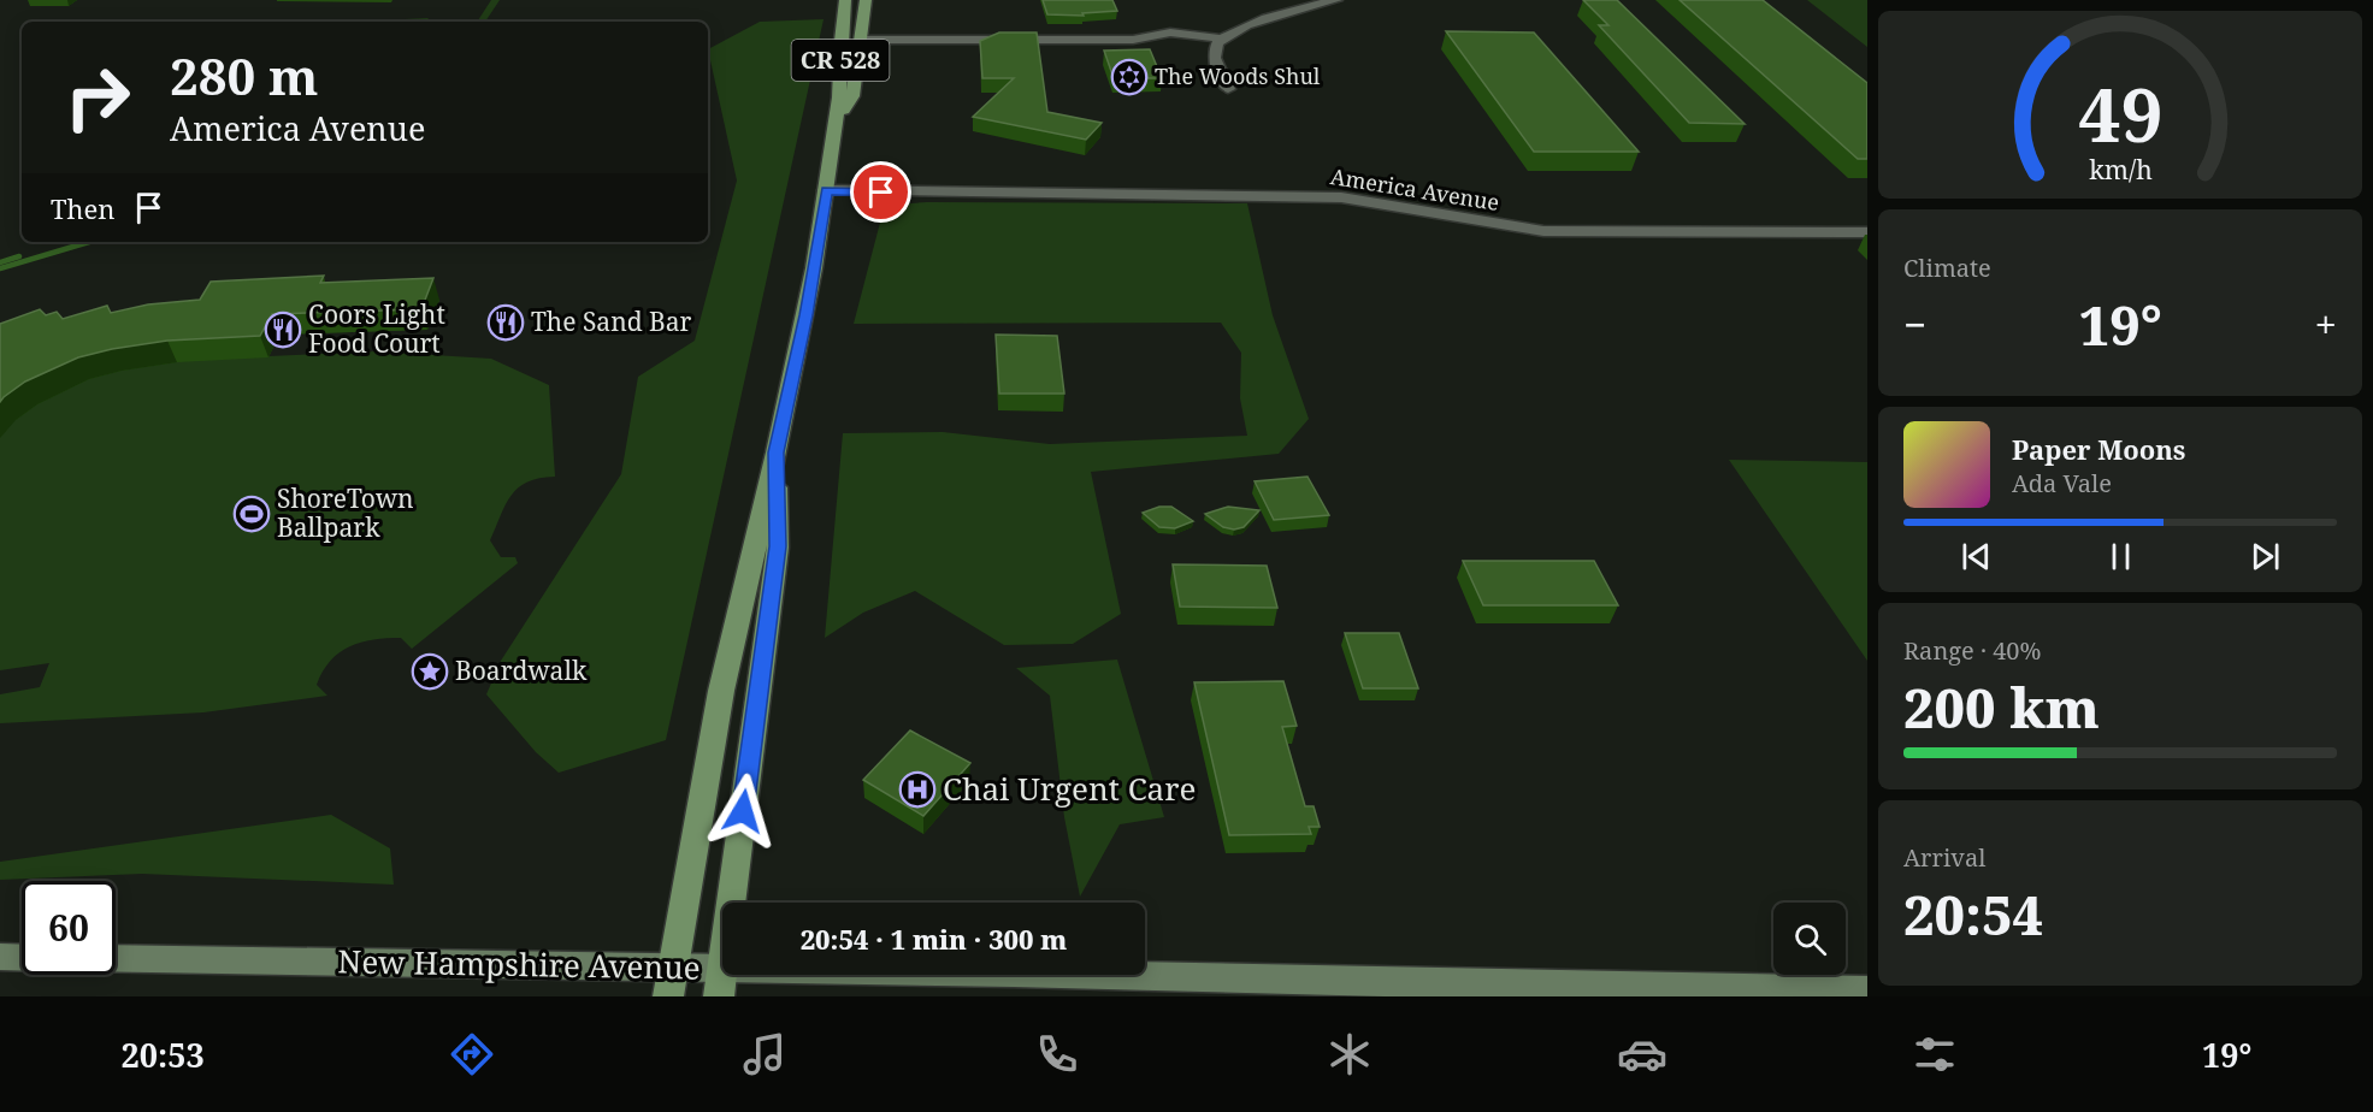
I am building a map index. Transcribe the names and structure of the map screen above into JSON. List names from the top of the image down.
{
  "streets": {
    "main road": ["CR 528", "New Hampshire Avenue"],
    "street": ["America Avenue"]
  },
  "crossings": [
    ["CR 528", "America Avenue"],
    ["CR 528", "New Hampshire Avenue"]
  ],
  "places": {
    "synagogue": ["The Woods Shul"],
    "restaurant": ["The Sand Bar", "Coors Light Food Court"],
    "sports": ["ShoreTown Ballpark"],
    "place": ["Boardwalk"],
    "hospital": ["Chai Urgent Care"]
  },
  "page": {
    "turn": ["280 m", "America Avenue"],
    "then": "Then",
    "tile": [
      "Climate",
      ["Range · 40%", "200 km"],
      ["Arrival", "20:54"]
    ],
    "heat": ["−", "19°", "+"],
    "song": ["Paper Moons", "Ada Vale"],
    "limit": "60",
    "trip": "20:54 · 1 min · 300 m",
    "tabs": ["20:53", "19°"],
    "gauge": ["49", "km/h"]
  }
}
